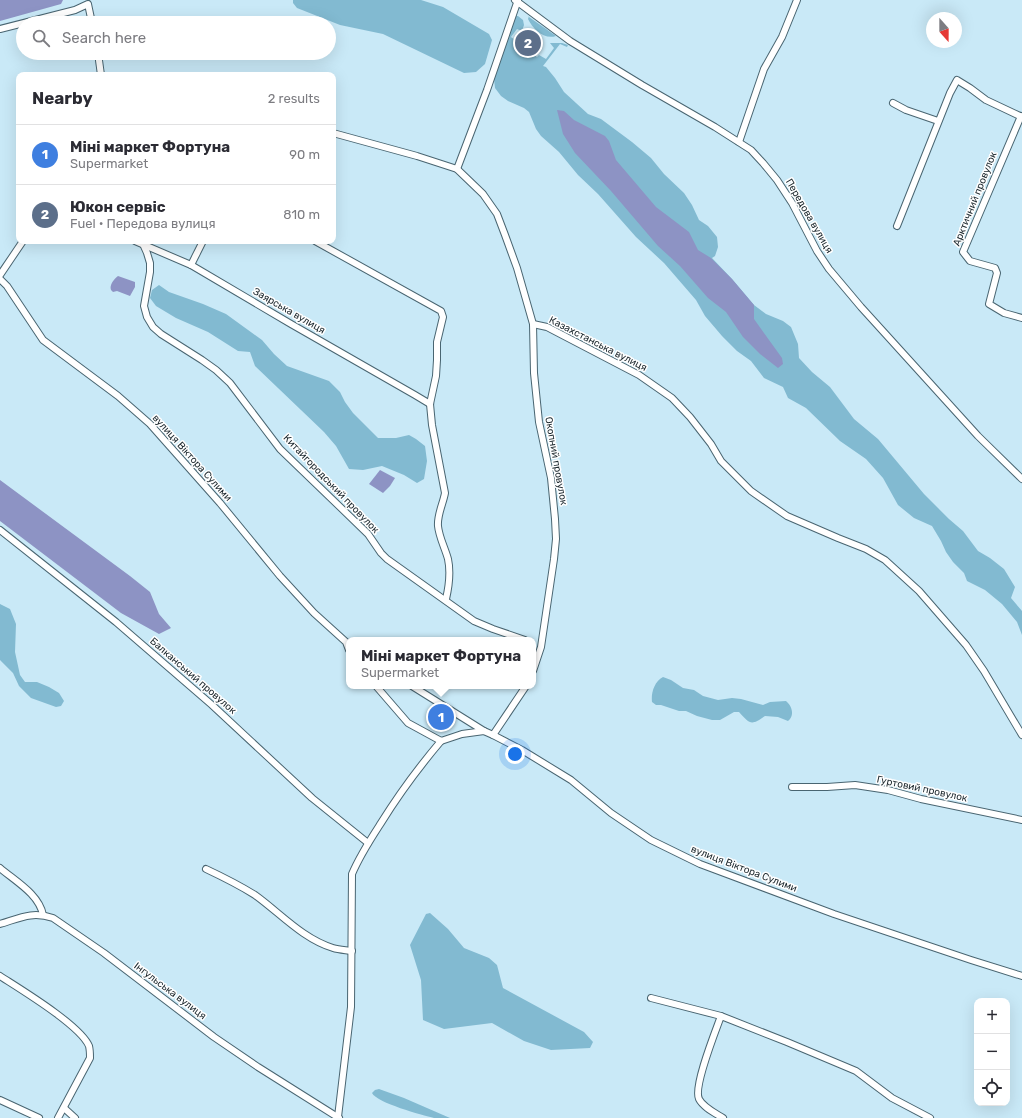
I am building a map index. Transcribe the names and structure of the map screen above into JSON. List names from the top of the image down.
{
  "streets": {
    "street": [
      "Арктичний провулок",
      "Передова вулиця",
      "Заярська вулиця",
      "Казахстанська вулиця",
      "вулиця Віктора Сулими",
      "Окопний провулок",
      "Китайгородський провулок",
      "Балканський провулок",
      "Гуртовий провулок",
      "Інгульська вулиця"
    ]
  },
  "crossings": [
    ["Заярська вулиця", "Китайгородський провулок"],
    ["Казахстанська вулиця", "Окопний провулок"]
  ],
  "north": "bottom",
  "page": {
    "search": "Search here",
    "pins": ["2", "1"],
    "heading": ["Nearby", "2 results"],
    "list": [
      {
        "mark": "1",
        "name": "Міні маркет Фортуна",
        "note": "Supermarket",
        "value": "90 m"
      },
      {
        "mark": "2",
        "name": "Юкон сервіс",
        "note": "Fuel · Передова вулиця",
        "value": "810 m"
      }
    ],
    "popup": ["Міні маркет Фортуна", "Supermarket"],
    "map_buttons": ["+", "−"]
  }
}
